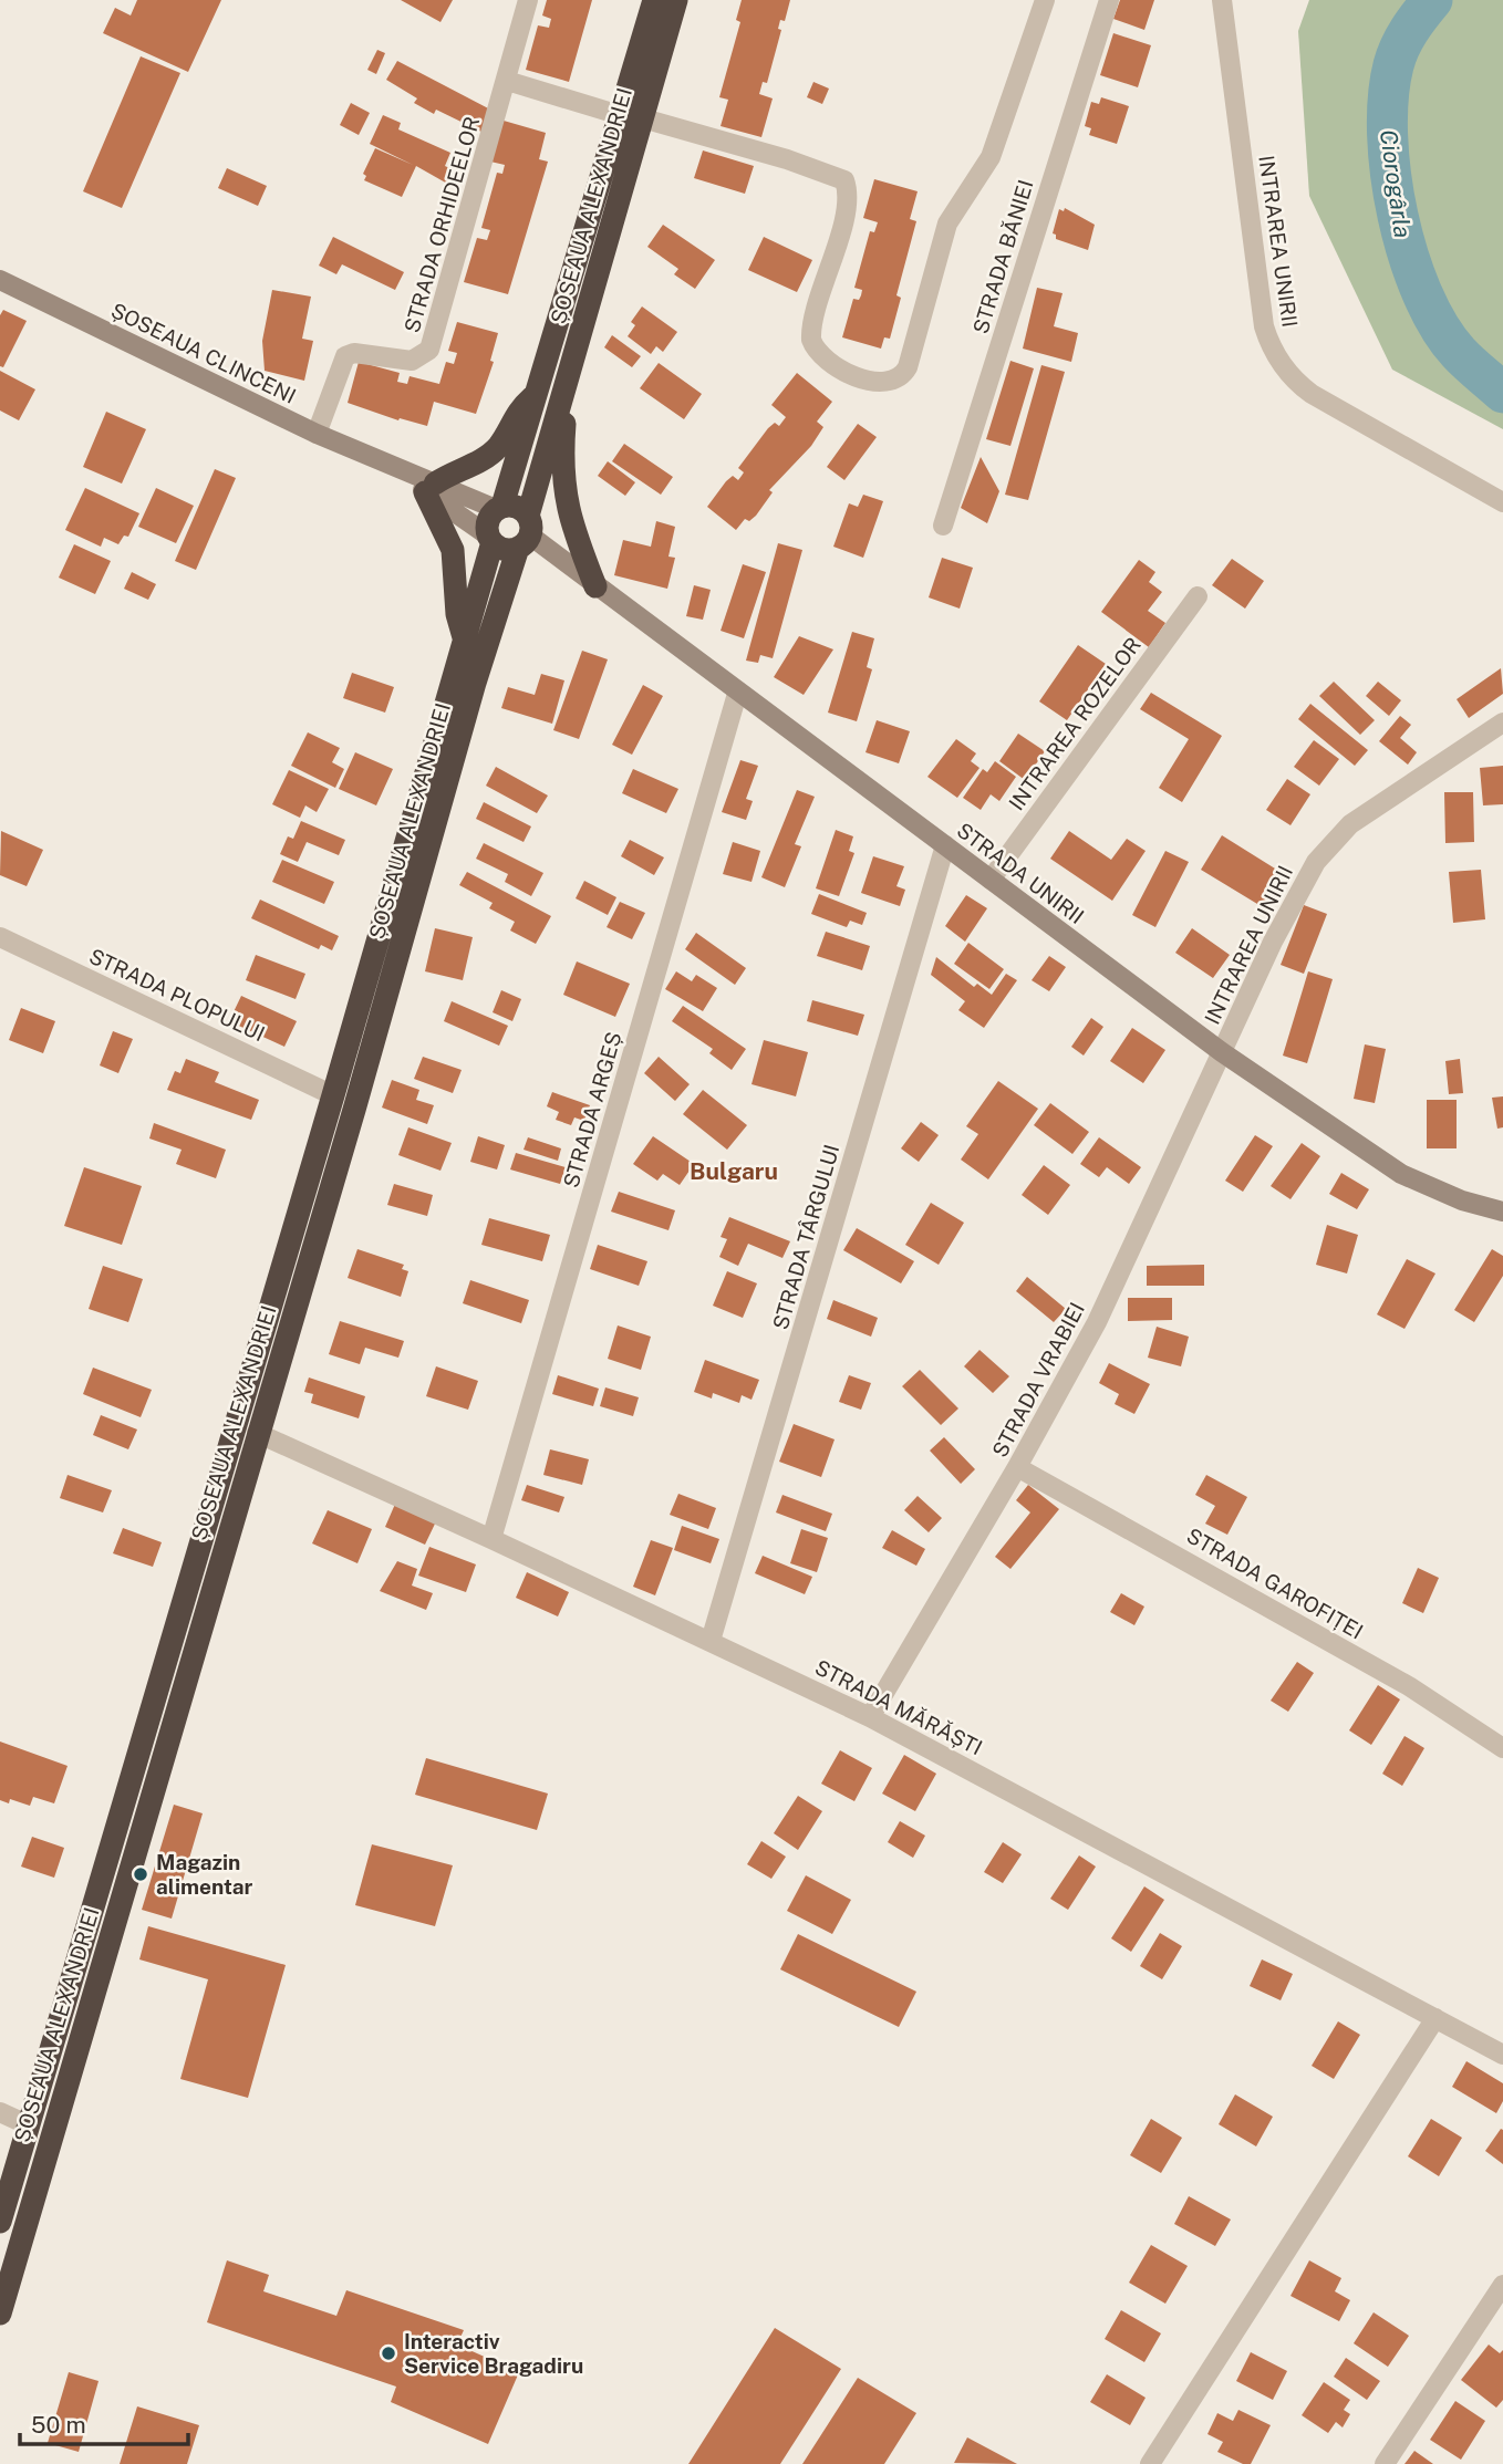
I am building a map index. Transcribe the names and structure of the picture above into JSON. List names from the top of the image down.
{
  "streets": {
    "highway": ["ȘOSEAUA ALEXANDRIEI"],
    "main road": ["ȘOSEAUA CLINCENI", "STRADA UNIRII"],
    "street": [
      "STRADA ORHIDEELOR",
      "INTRAREA UNIRII",
      "STRADA BĂNIEI",
      "INTRAREA ROZELOR",
      "STRADA PLOPULUI",
      "STRADA ARGEȘ",
      "STRADA TÂRGULUI",
      "STRADA VRABIEI",
      "STRADA GAROFIȚEI",
      "STRADA MĂRĂȘTI"
    ]
  },
  "crossings": [
    ["ȘOSEAUA ALEXANDRIEI", "ȘOSEAUA CLINCENI"],
    ["ȘOSEAUA ALEXANDRIEI", "STRADA UNIRII"],
    ["ȘOSEAUA ALEXANDRIEI", "STRADA PLOPULUI"],
    ["ȘOSEAUA ALEXANDRIEI", "STRADA MĂRĂȘTI"],
    ["STRADA ORHIDEELOR", "ȘOSEAUA CLINCENI"],
    ["INTRAREA UNIRII", "STRADA UNIRII"],
    ["INTRAREA UNIRII", "STRADA VRABIEI"],
    ["ȘOSEAUA CLINCENI", "STRADA UNIRII"],
    ["INTRAREA ROZELOR", "STRADA UNIRII"],
    ["STRADA UNIRII", "STRADA ARGEȘ"],
    ["STRADA UNIRII", "STRADA TÂRGULUI"],
    ["STRADA UNIRII", "STRADA VRABIEI"],
    ["STRADA ARGEȘ", "STRADA MĂRĂȘTI"],
    ["STRADA TÂRGULUI", "STRADA MĂRĂȘTI"],
    ["STRADA VRABIEI", "STRADA GAROFIȚEI"],
    ["STRADA VRABIEI", "STRADA MĂRĂȘTI"]
  ],
  "districts": ["Bulgaru"],
  "water": ["Ciorogârla"],
  "places": ["Magazin alimentar", "Interactiv Service Bragadiru"],
  "scale_bar": "50 m"
}
